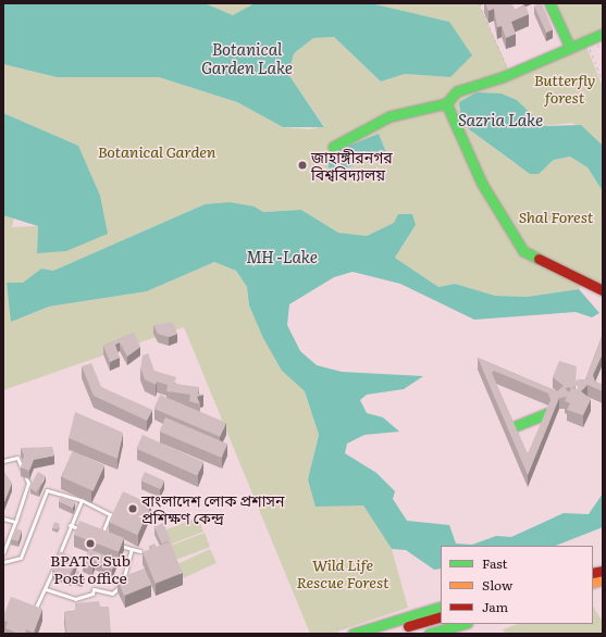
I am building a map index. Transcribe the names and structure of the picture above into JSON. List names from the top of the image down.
{
  "water": ["Botanical Garden Lake", "Sazria Lake", "MH -Lake"],
  "parks": [
    "Butterfly forest",
    "Botanical Garden",
    "Shal Forest",
    "Wild Life Rescue Forest"
  ],
  "places": ["জাহাঙ্গীরনগর বিশ্ববিদ্যালয়", "বাংলাদেশ লোক প্রশাসন প্রশিক্ষণ কেন্দ্র", "BPATC Sub Post office"],
  "legend": ["Fast", "Slow", "Jam"]
}
